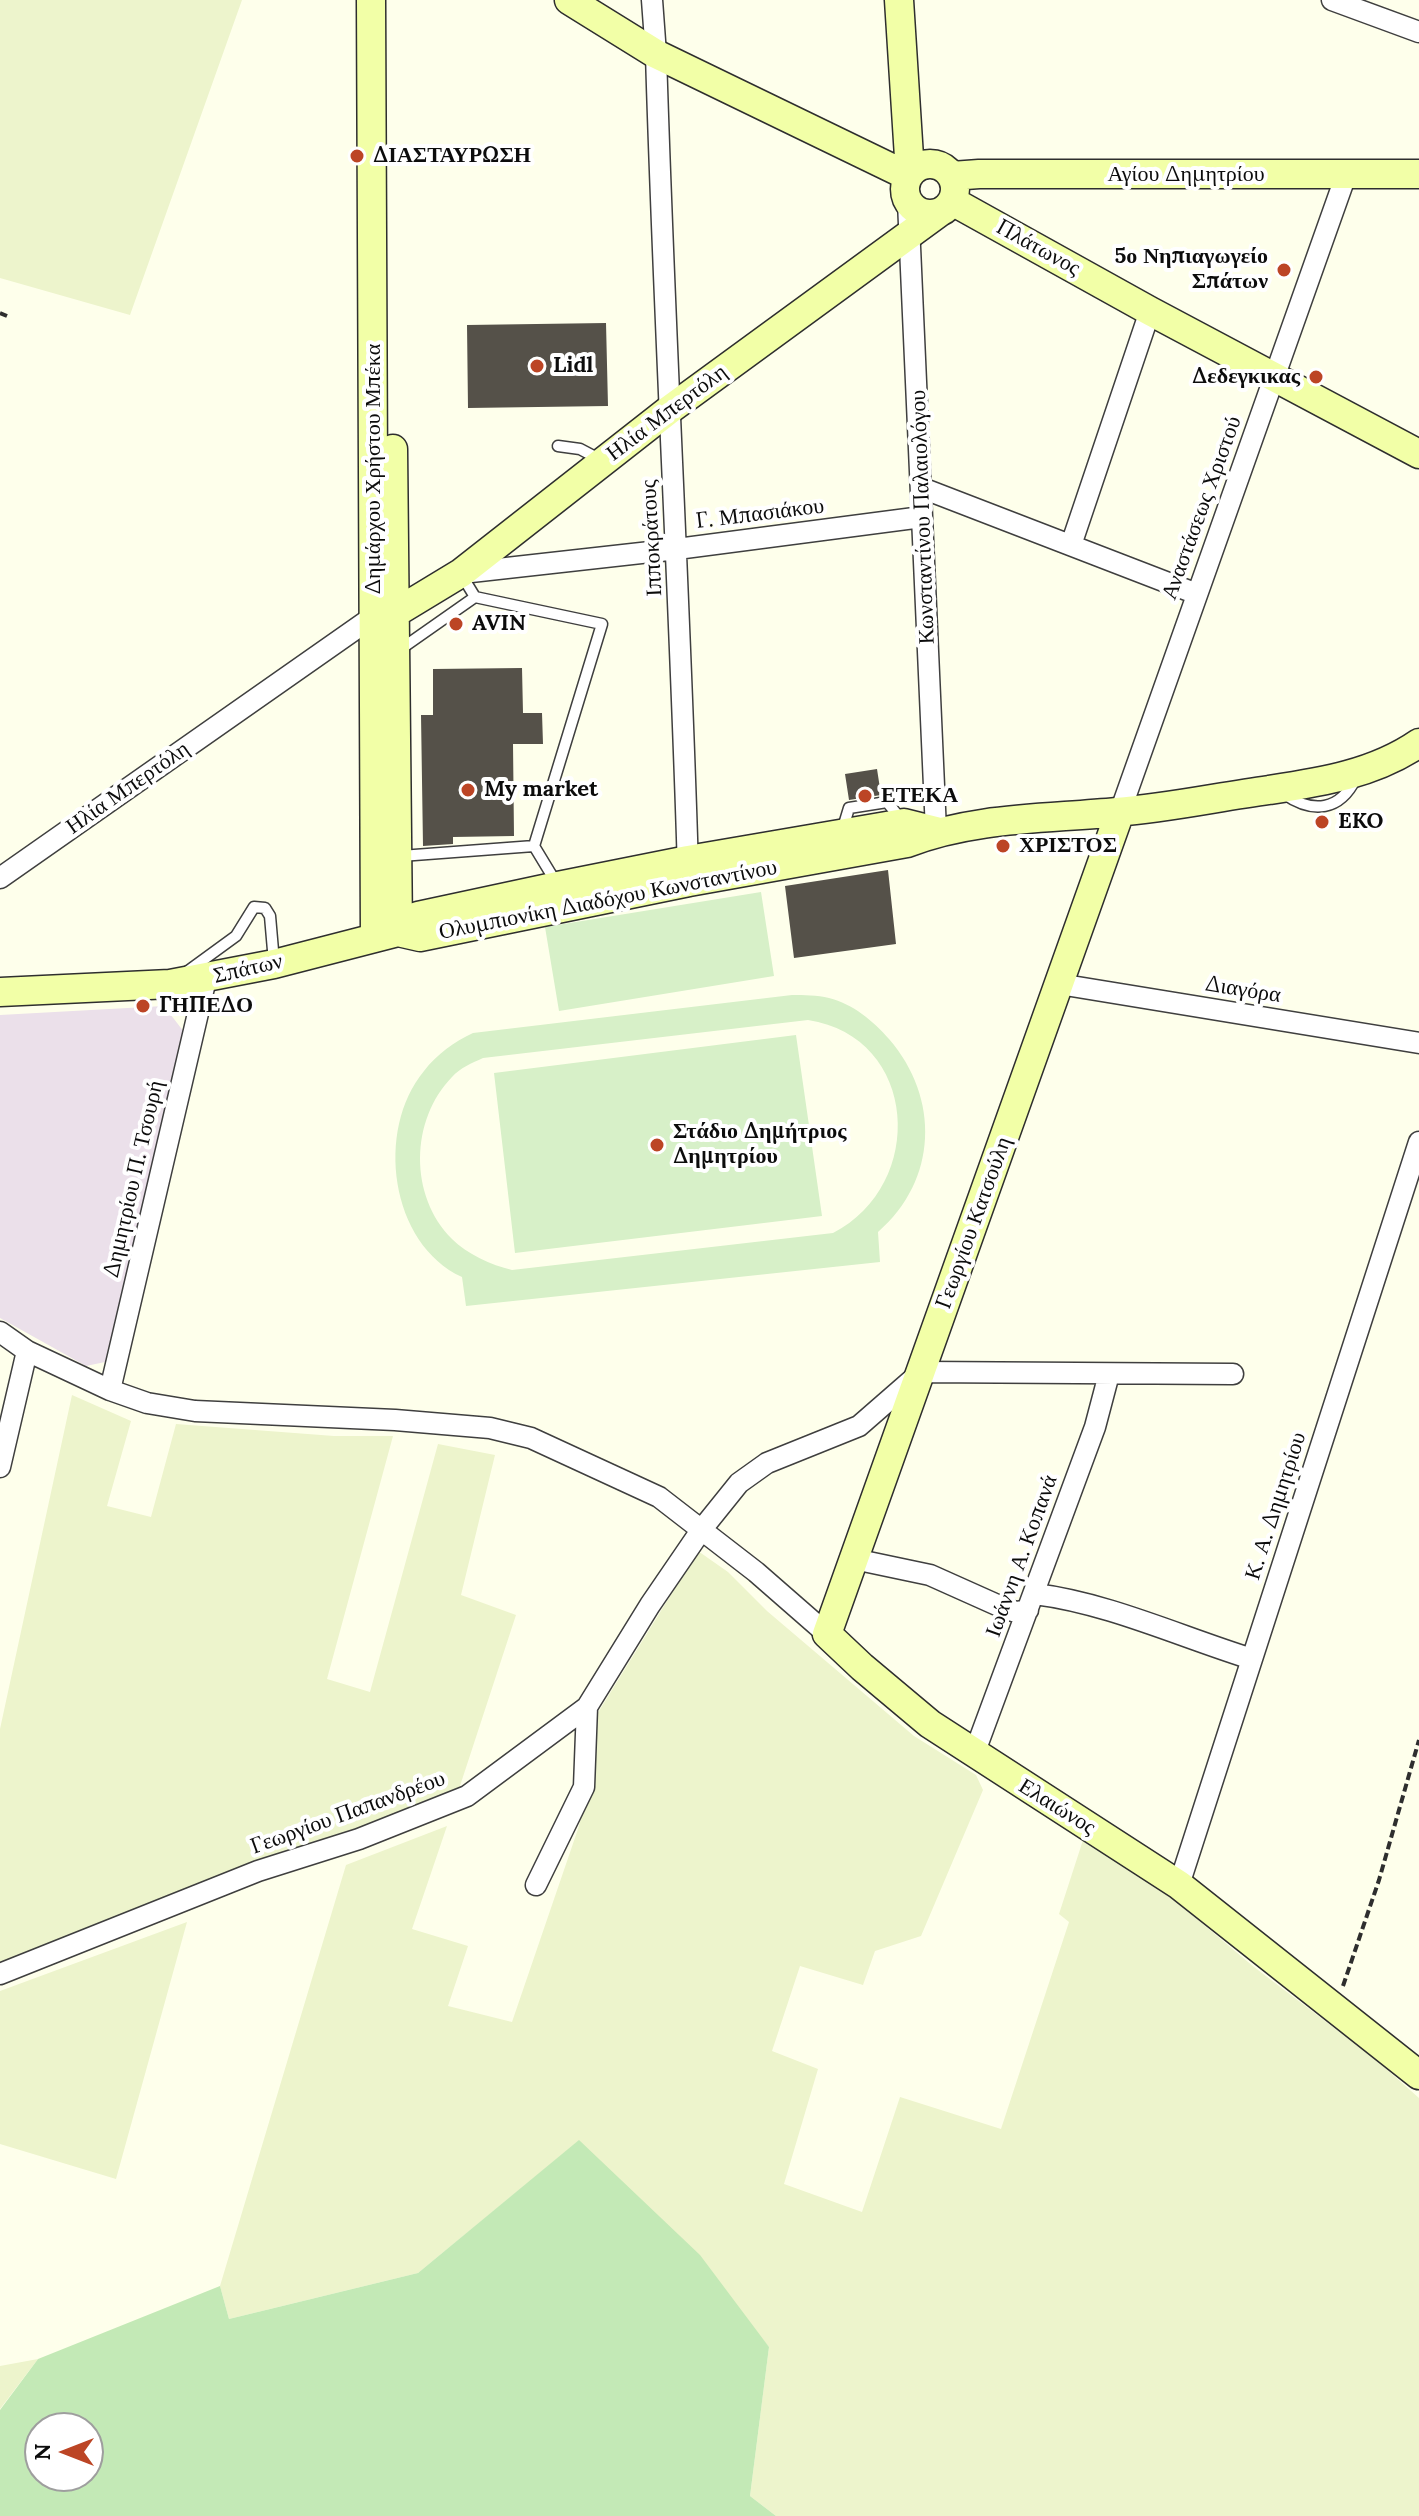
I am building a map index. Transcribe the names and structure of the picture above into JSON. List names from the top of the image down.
{
  "streets": {
    "street": [
      "Αγίου Δημητρίου",
      "Πλάτωνος",
      "Ηλία Μπερτόλη",
      "Δημάρχου Χρήστου Μπέκα",
      "Αναστάσεως Χριστού",
      "Γ. Μπασιάκου",
      "Κωνσταντίνου Παλαιολόγου",
      "Ιπποκράτους",
      "Ολυμπιονίκη Διαδόχου Κωνσταντίνου",
      "Σπάτων",
      "Διαγόρα",
      "Δημητρίου Π. Τσουρή",
      "Γεωργίου Κατσούλη",
      "Κ. Α. Δημητρίου",
      "Ιωάννη Α. Κοπανά",
      "Ελαιώνος",
      "Γεωργίου Παπανδρέου"
    ]
  },
  "crossings": [
    ["Αγίου Δημητρίου", "Πλάτωνος"],
    ["Αγίου Δημητρίου", "Ηλία Μπερτόλη"],
    ["Αγίου Δημητρίου", "Αναστάσεως Χριστού"],
    ["Πλάτωνος", "Ηλία Μπερτόλη"],
    ["Πλάτωνος", "Αναστάσεως Χριστού"],
    ["Ηλία Μπερτόλη", "Δημάρχου Χρήστου Μπέκα"],
    ["Ηλία Μπερτόλη", "Γ. Μπασιάκου"],
    ["Ηλία Μπερτόλη", "Κωνσταντίνου Παλαιολόγου"],
    ["Ηλία Μπερτόλη", "Ιπποκράτους"],
    ["Δημάρχου Χρήστου Μπέκα", "Ολυμπιονίκη Διαδόχου Κωνσταντίνου"],
    ["Δημάρχου Χρήστου Μπέκα", "Σπάτων"],
    ["Αναστάσεως Χριστού", "Ολυμπιονίκη Διαδόχου Κωνσταντίνου"],
    ["Αναστάσεως Χριστού", "Γεωργίου Κατσούλη"],
    ["Γ. Μπασιάκου", "Κωνσταντίνου Παλαιολόγου"],
    ["Γ. Μπασιάκου", "Ιπποκράτους"],
    ["Κωνσταντίνου Παλαιολόγου", "Ολυμπιονίκη Διαδόχου Κωνσταντίνου"],
    ["Ιπποκράτους", "Ολυμπιονίκη Διαδόχου Κωνσταντίνου"],
    ["Ολυμπιονίκη Διαδόχου Κωνσταντίνου", "Σπάτων"],
    ["Ολυμπιονίκη Διαδόχου Κωνσταντίνου", "Γεωργίου Κατσούλη"],
    ["Σπάτων", "Δημητρίου Π. Τσουρή"],
    ["Διαγόρα", "Γεωργίου Κατσούλη"],
    ["Δημητρίου Π. Τσουρή", "Ελαιώνος"],
    ["Γεωργίου Κατσούλη", "Ελαιώνος"],
    ["Γεωργίου Κατσούλη", "Γεωργίου Παπανδρέου"],
    ["Κ. Α. Δημητρίου", "Ελαιώνος"],
    ["Ιωάννη Α. Κοπανά", "Ελαιώνος"],
    ["Ελαιώνος", "Γεωργίου Παπανδρέου"]
  ],
  "places": [
    "ΔΙΑΣΤΑΥΡΩΣΗ",
    "5ο Νηπιαγωγείο Σπάτων",
    "Lidl",
    "Δεδεγκικας",
    "AVIN",
    "My market",
    "ΕΤΕΚΑ",
    "EKO",
    "ΧΡΙΣΤΟΣ",
    "ΓΗΠΕΔΟ",
    "Στάδιο Δημήτριος Δημητρίου"
  ],
  "north": "left"
}
